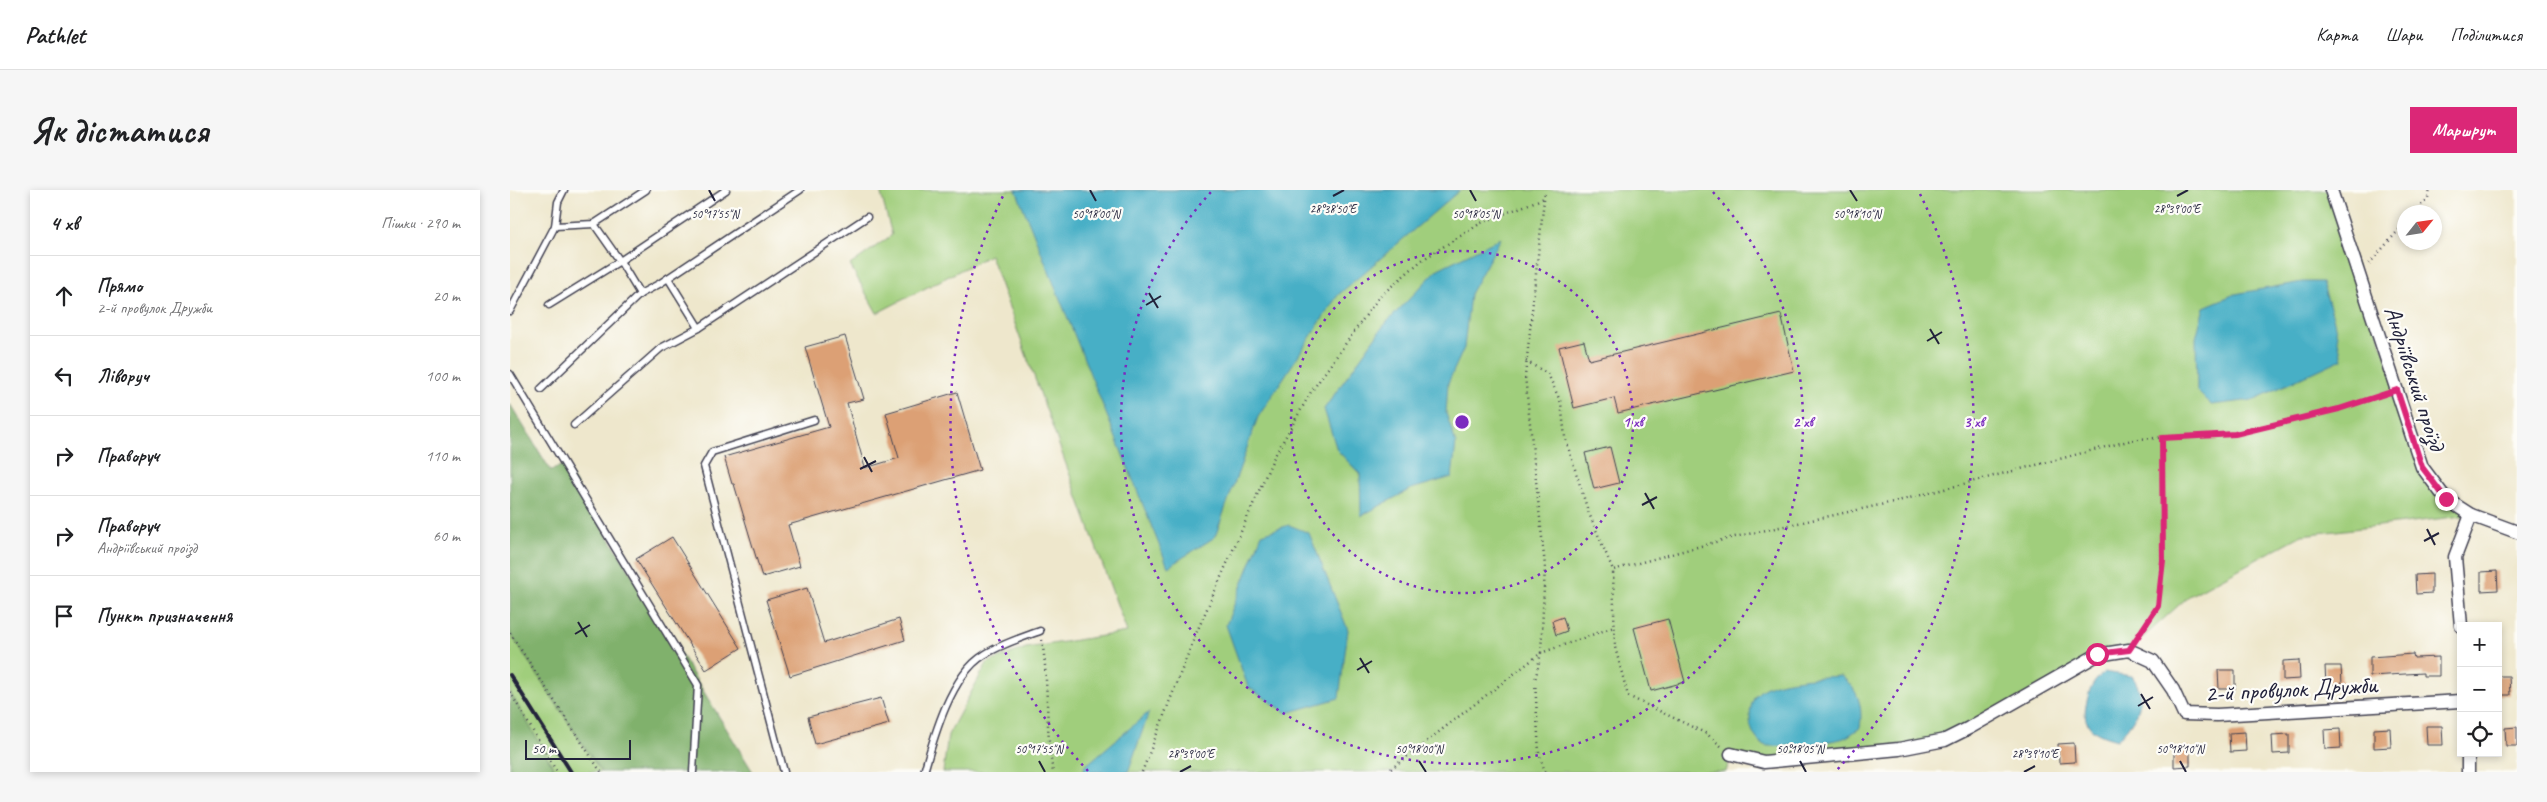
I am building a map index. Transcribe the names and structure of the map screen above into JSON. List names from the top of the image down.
{
  "streets": {
    "street": ["Андріївський проїзд", "2-й провулок Дружби"]
  },
  "scale_bar": "50 m",
  "north": "top right",
  "page": {
    "header": "Pathlet",
    "nav": ["Карта", "Шари", "Поділитися"],
    "buttons": "Маршрут",
    "title": "Як дістатися",
    "heading": ["4 хв", "Пішки · 290 m"],
    "list": [
      ["Прямо", "2-й провулок Дружби", "20 m"],
      ["Ліворуч", "100 m"],
      ["Праворуч", "110 m"],
      ["Праворуч", "Андріївський проїзд", "60 m"],
      "Пункт призначення"
    ],
    "map_buttons": ["+", "−"],
    "scale": "50 m"
  },
  "coordinates": [
    "28°38'50\"E",
    "28°39'00\"E",
    "50°17'55\"N",
    "50°18'00\"N",
    "50°18'05\"N",
    "50°18'10\"N",
    "28°39'10\"E"
  ],
  "rings": ["1 хв", "2 хв", "3 хв"]
}
